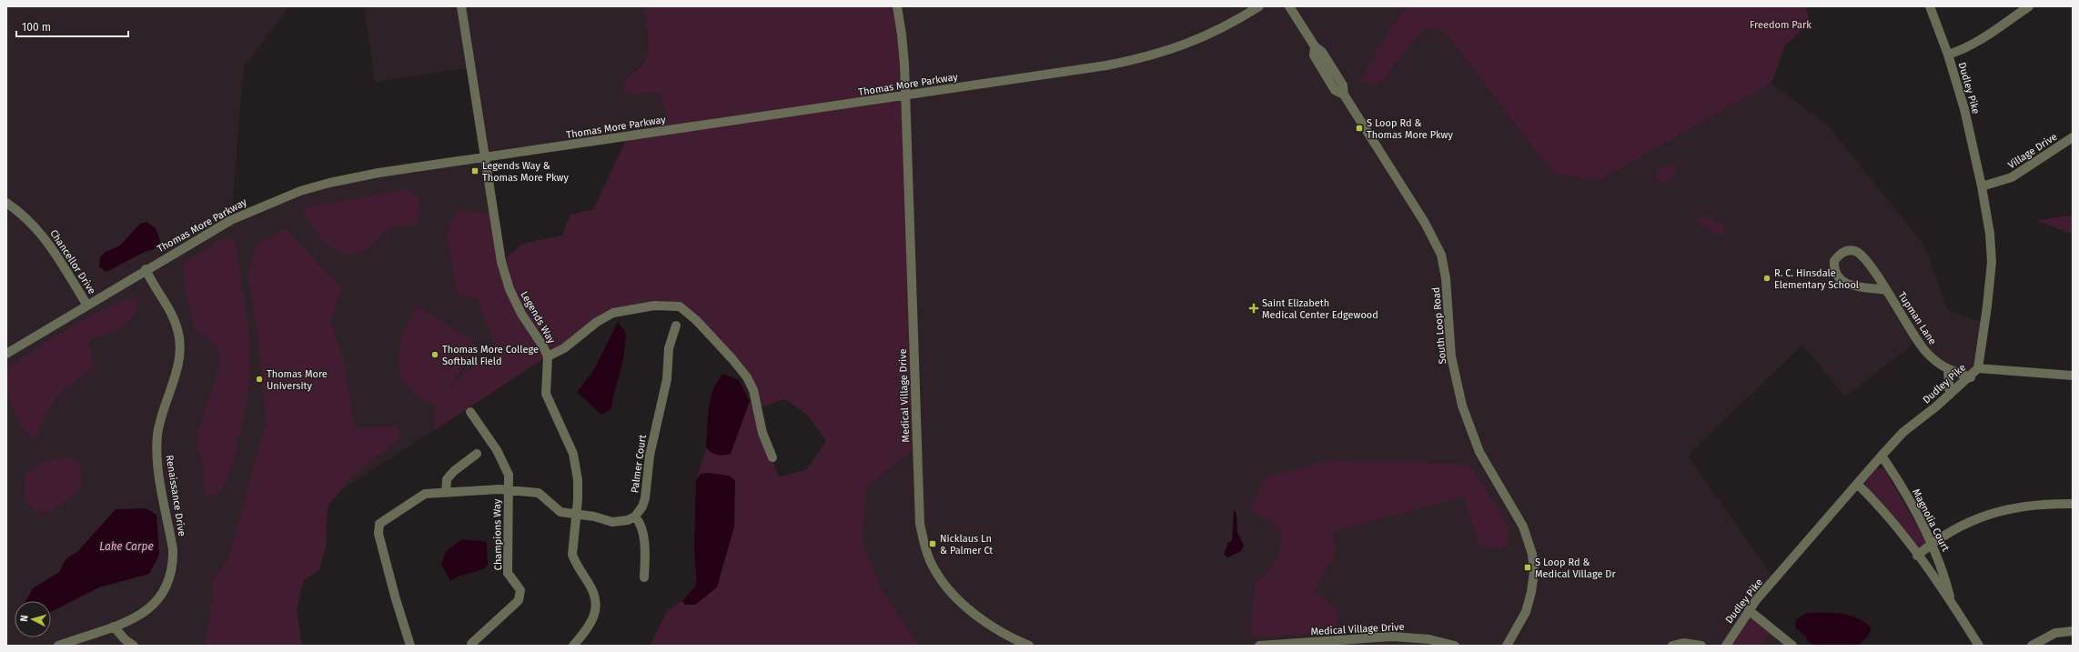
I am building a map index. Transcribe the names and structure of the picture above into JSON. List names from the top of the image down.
{
  "streets": {
    "street": [
      "Thomas More Parkway",
      "Dudley Pike",
      "Village Drive",
      "Chancellor Drive",
      "Legends Way",
      "Tupman Lane",
      "South Loop Road",
      "Medical Village Drive",
      "Palmer Court",
      "Renaissance Drive",
      "Magnolia Court",
      "Champions Way"
    ]
  },
  "crossings": [
    ["Thomas More Parkway", "Chancellor Drive"],
    ["Thomas More Parkway", "Legends Way"],
    ["Thomas More Parkway", "Medical Village Drive"],
    ["Thomas More Parkway", "Renaissance Drive"],
    ["Dudley Pike", "Village Drive"],
    ["Dudley Pike", "Tupman Lane"],
    ["Dudley Pike", "Magnolia Court"]
  ],
  "water": ["Lake Carpe"],
  "parks": ["Freedom Park"],
  "places": {
    "transit": [
      "S Loop Rd & Thomas More Pkwy",
      "Legends Way & Thomas More Pkwy",
      "Nicklaus Ln & Palmer Ct",
      "S Loop Rd & Medical Village Dr"
    ],
    "other": ["R. C. Hinsdale Elementary School", "Thomas More College Softball Field", "Thomas More University"],
    "health": ["Saint Elizabeth Medical Center Edgewood"]
  },
  "scale_bar": "100 m",
  "north": "left"
}
